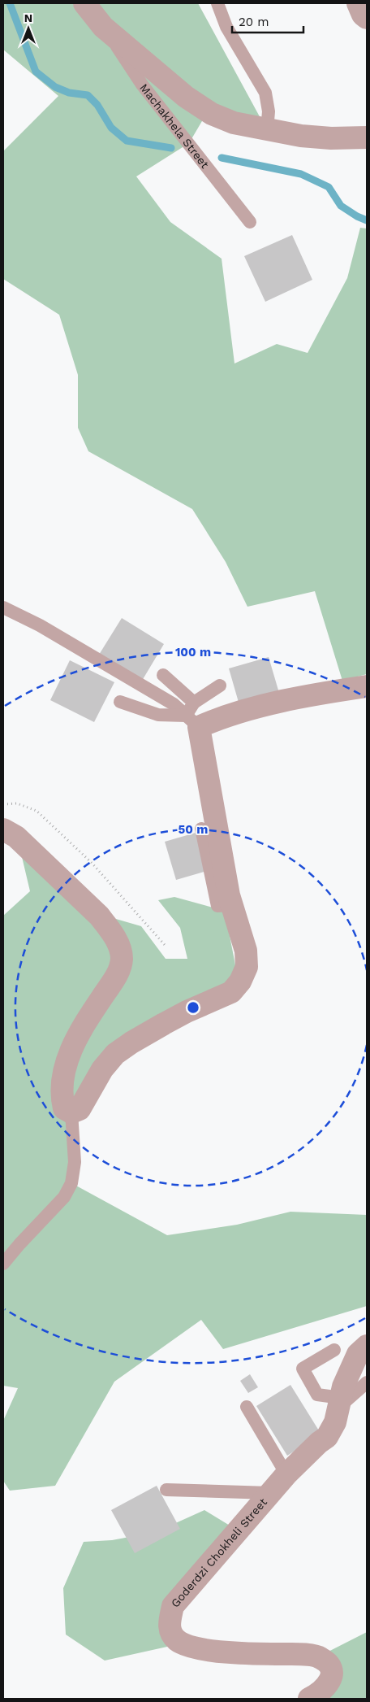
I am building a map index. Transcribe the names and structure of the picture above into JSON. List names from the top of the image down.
{
  "streets": {
    "street": ["Machakhela Street", "Goderdzi Chokheli Street"]
  },
  "scale_bar": "20 m",
  "north": "top",
  "rings": ["100 m", "50 m"]
}
